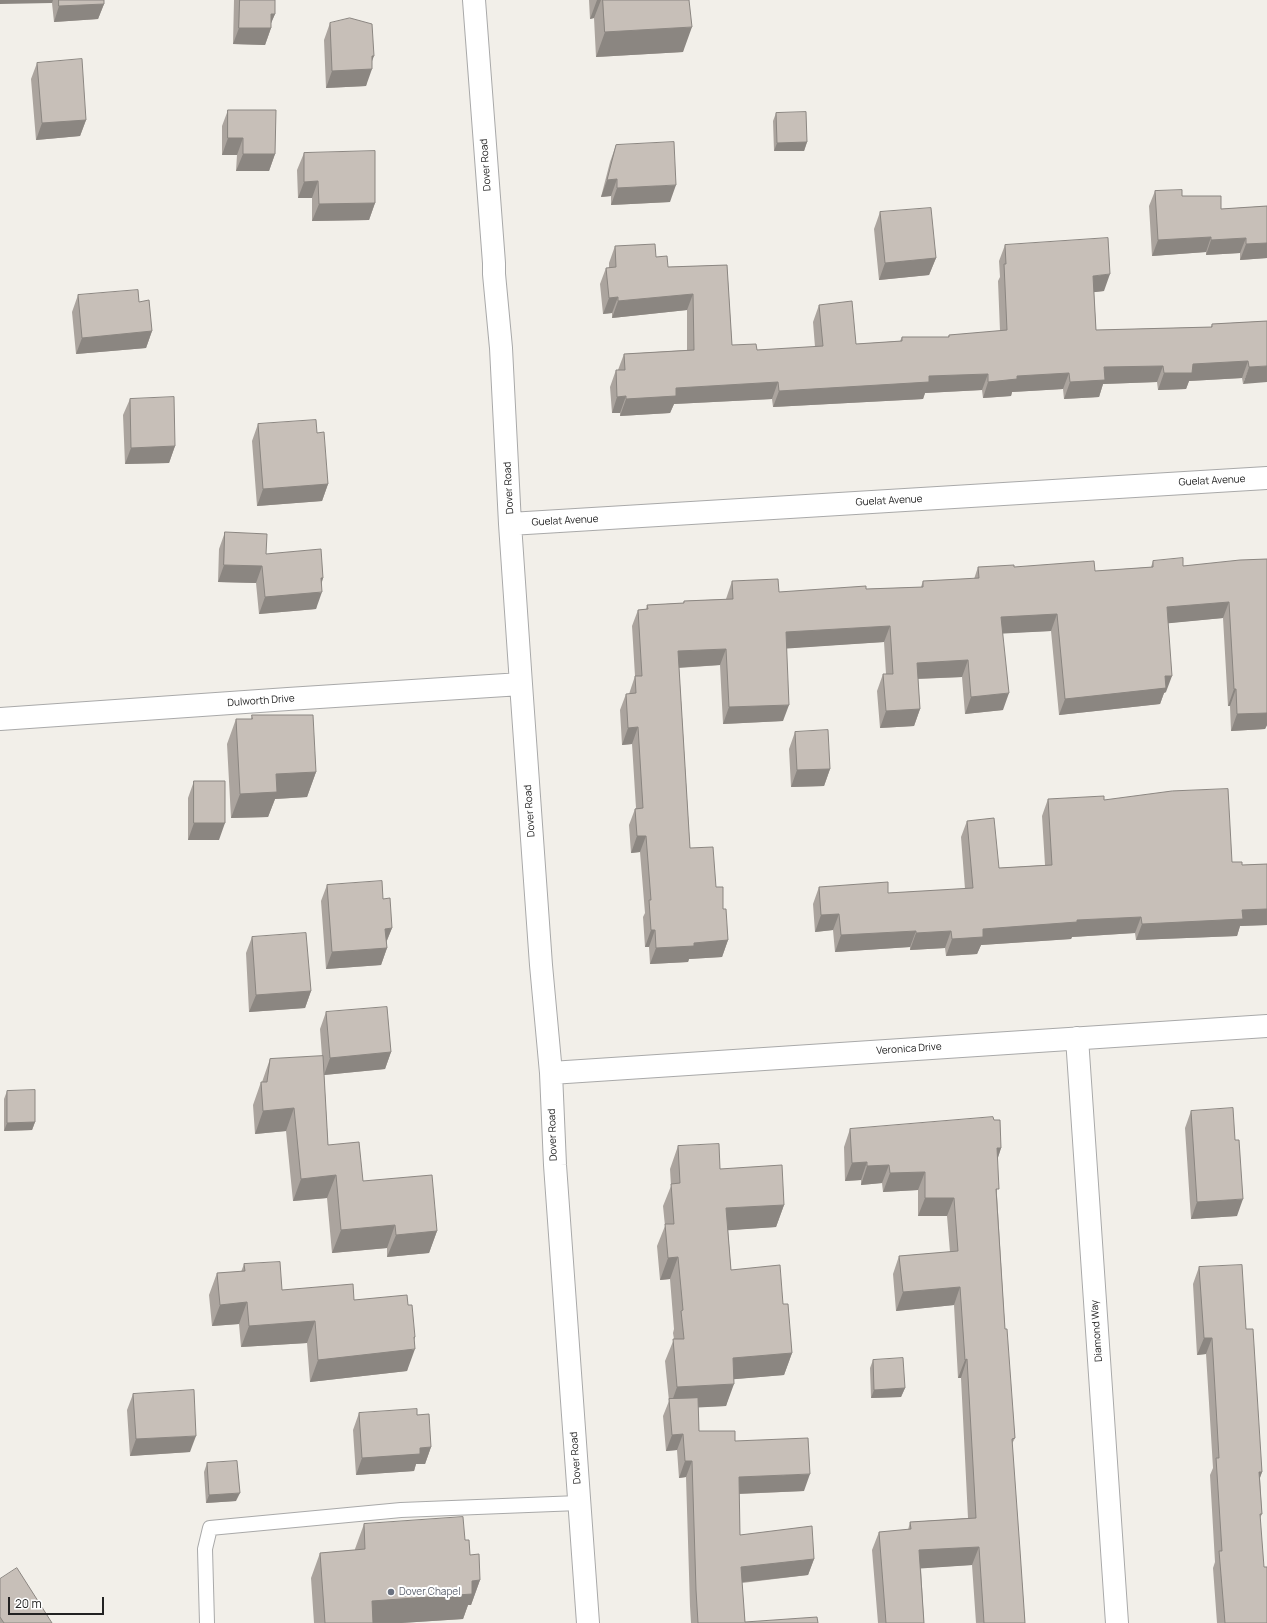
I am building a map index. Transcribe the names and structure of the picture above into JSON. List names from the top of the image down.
{
  "streets": {
    "street": [
      "Dover Road",
      "Guelat Avenue",
      "Dulworth Drive",
      "Veronica Drive",
      "Diamond Way"
    ]
  },
  "crossings": [
    ["Dover Road", "Guelat Avenue"],
    ["Dover Road", "Dulworth Drive"],
    ["Dover Road", "Veronica Drive"],
    ["Veronica Drive", "Diamond Way"]
  ],
  "places": ["Dover Chapel"],
  "scale_bar": "20 m"
}
